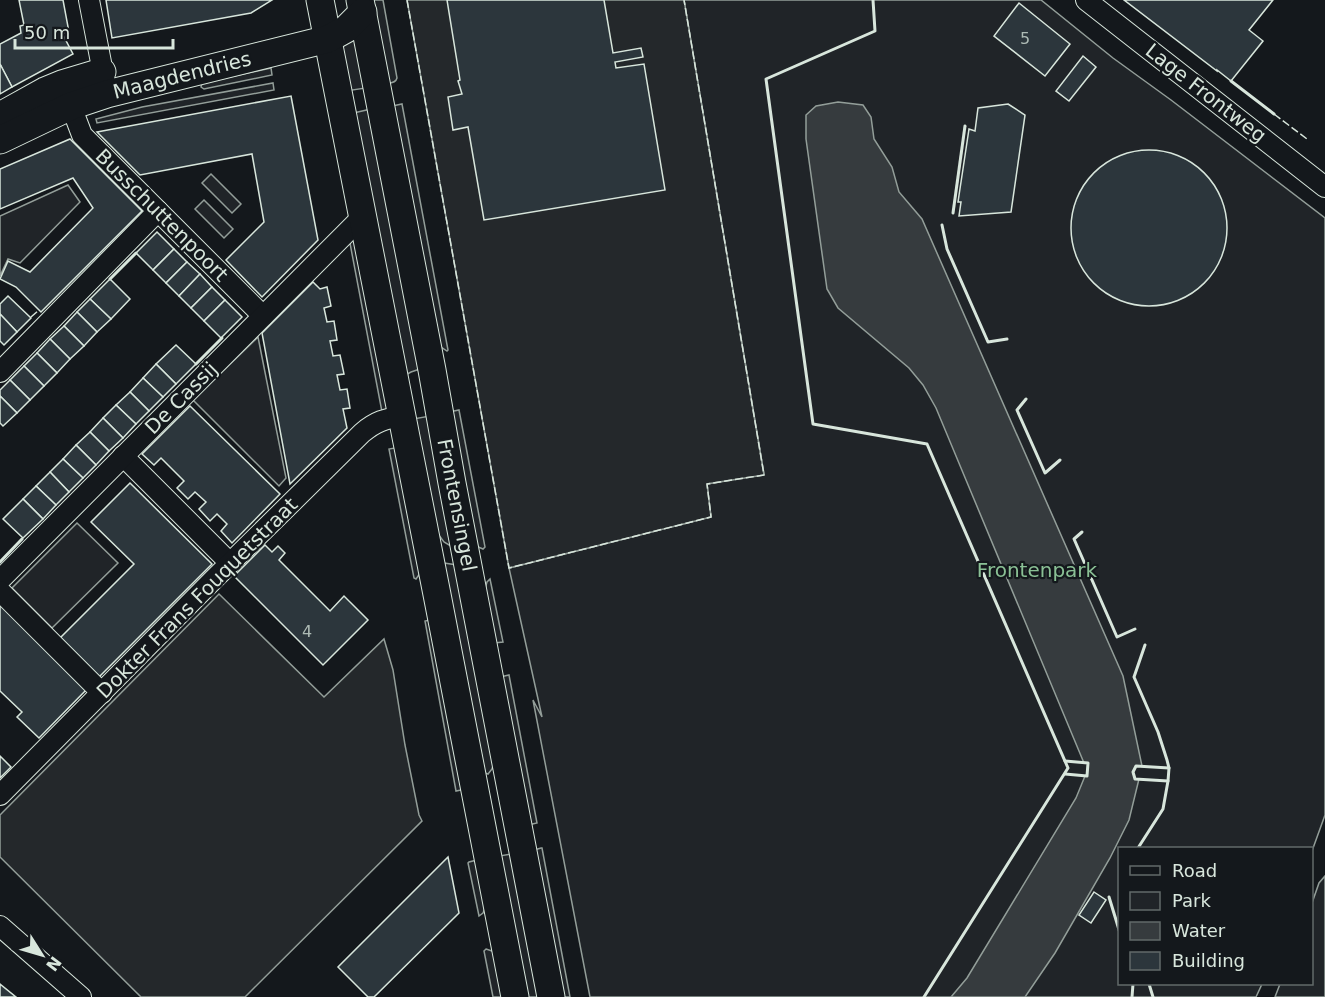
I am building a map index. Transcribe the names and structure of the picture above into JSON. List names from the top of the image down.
{
  "streets": {
    "main road": ["Maagdendries", "Frontensingel"],
    "street": [
      "Lage Frontweg",
      "Busschuttenpoort",
      "De Cassij",
      "Dokter Frans Fouquetstraat"
    ]
  },
  "crossings": [
    ["Maagdendries", "Busschuttenpoort"],
    ["Maagdendries", "Frontensingel"],
    ["Busschuttenpoort", "De Cassij"],
    ["De Cassij", "Frontensingel"],
    ["Frontensingel", "Dokter Frans Fouquetstraat"]
  ],
  "parks": ["Frontenpark"],
  "house_numbers": ["5", "4"],
  "legend": [
    "Road",
    "Park",
    "Water",
    "Building"
  ],
  "scale_bar": "50 m",
  "north": "bottom right"
}
